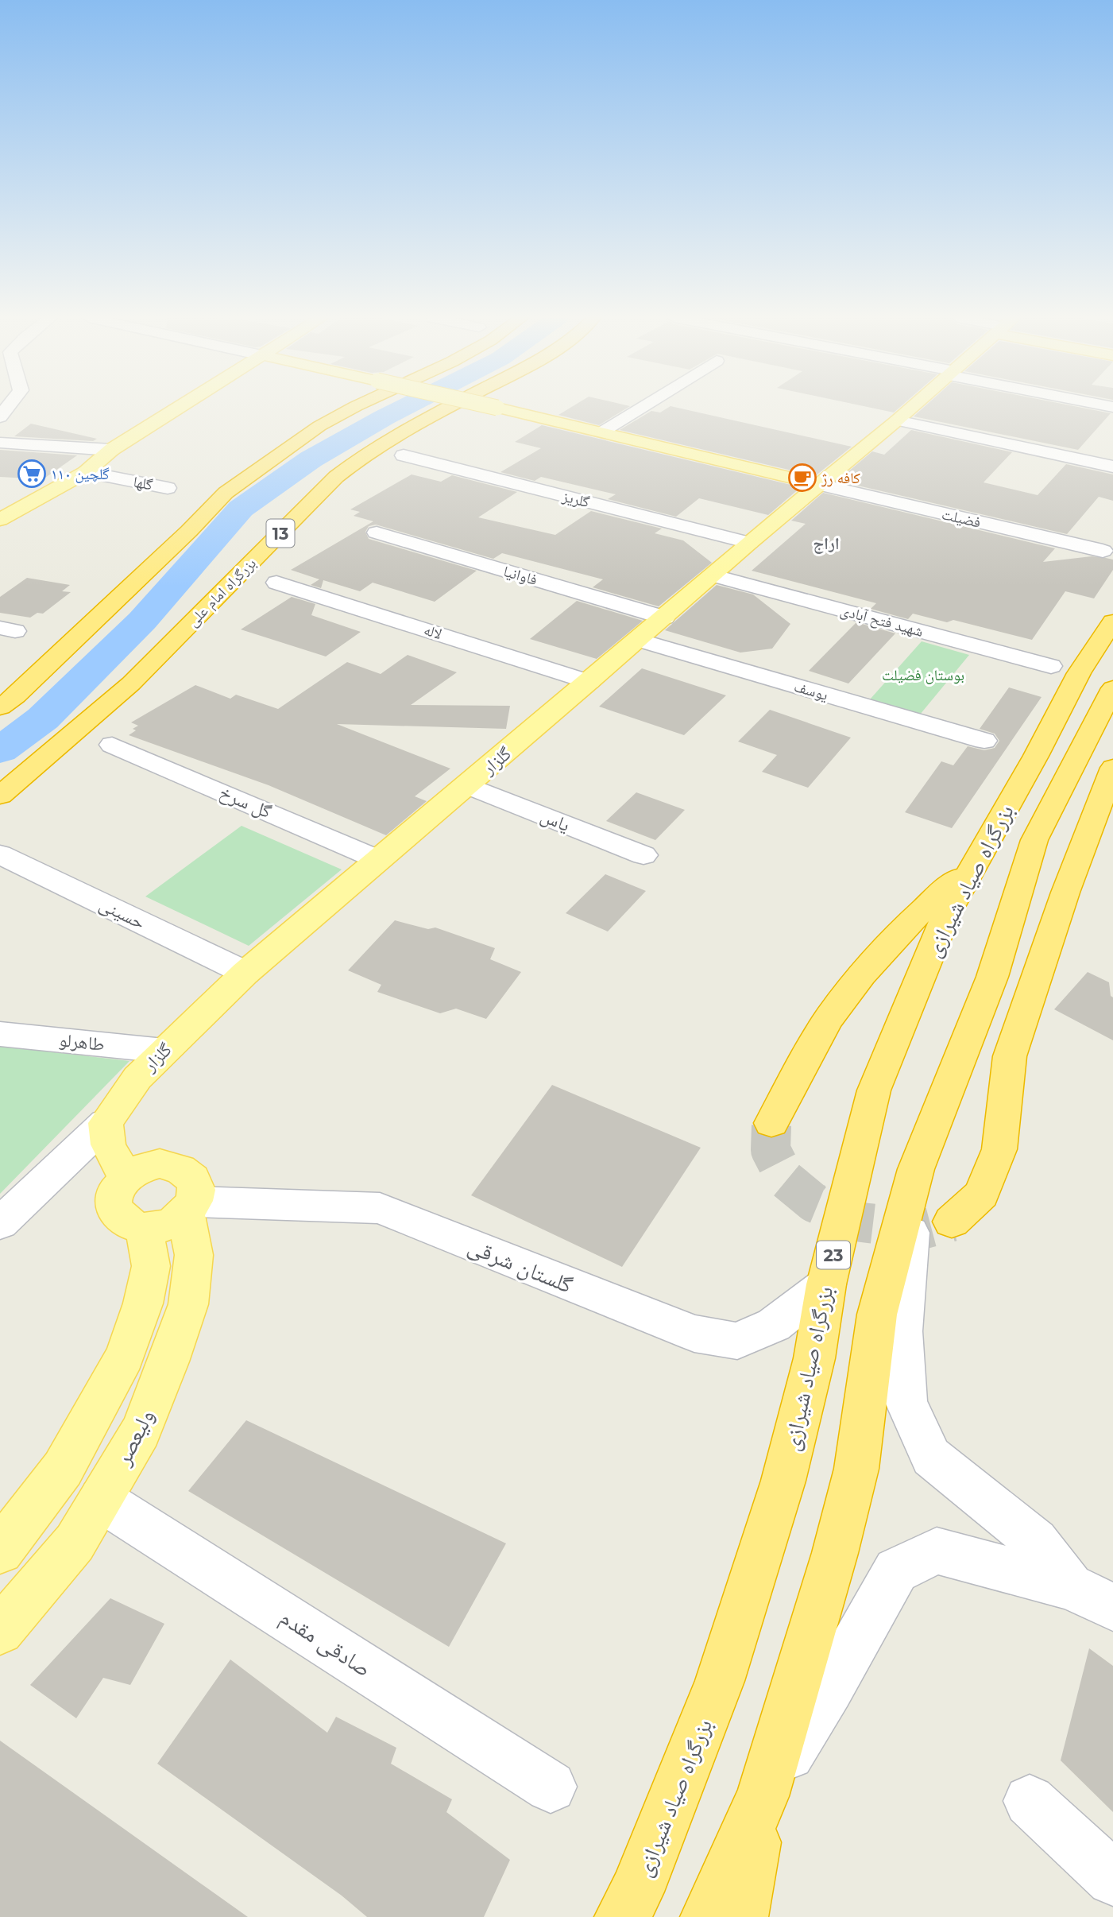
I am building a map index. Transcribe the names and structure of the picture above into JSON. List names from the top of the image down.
{
  "streets": {
    "highway": [
      "13",
      "بزرگراه امام علی",
      "بزرگراه صیاد شیرازی",
      "23"
    ],
    "main road": ["گلزار", "ولیعصر"],
    "street": [
      "گلها",
      "گلریز",
      "فضیلت",
      "فاوانیا",
      "شهید فتح آبادی",
      "لاله",
      "یوسف",
      "گل سرخ",
      "یاس",
      "حسینی",
      "طاهرلو",
      "گلستان شرقی",
      "صادقی مقدم"
    ]
  },
  "crossings": [
    ["گلریز", "گلزار"],
    ["فضیلت", "گلزار"],
    ["فاوانیا", "گلزار"],
    ["شهید فتح آبادی", "گلزار"],
    ["لاله", "گلزار"],
    ["یوسف", "گلزار"],
    ["گلزار", "گل سرخ"],
    ["گلزار", "یاس"],
    ["گلزار", "حسینی"],
    ["گلزار", "طاهرلو"],
    ["بزرگراه صیاد شیرازی", "گلستان شرقی"],
    ["گلستان شرقی", "ولیعصر"],
    ["ولیعصر", "صادقی مقدم"]
  ],
  "districts": ["اراج"],
  "parks": ["بوستان فضیلت"],
  "places": {
    "supermarket": ["گلچین ۱۱۰"],
    "cafe": ["کافه رژ"]
  }
}
